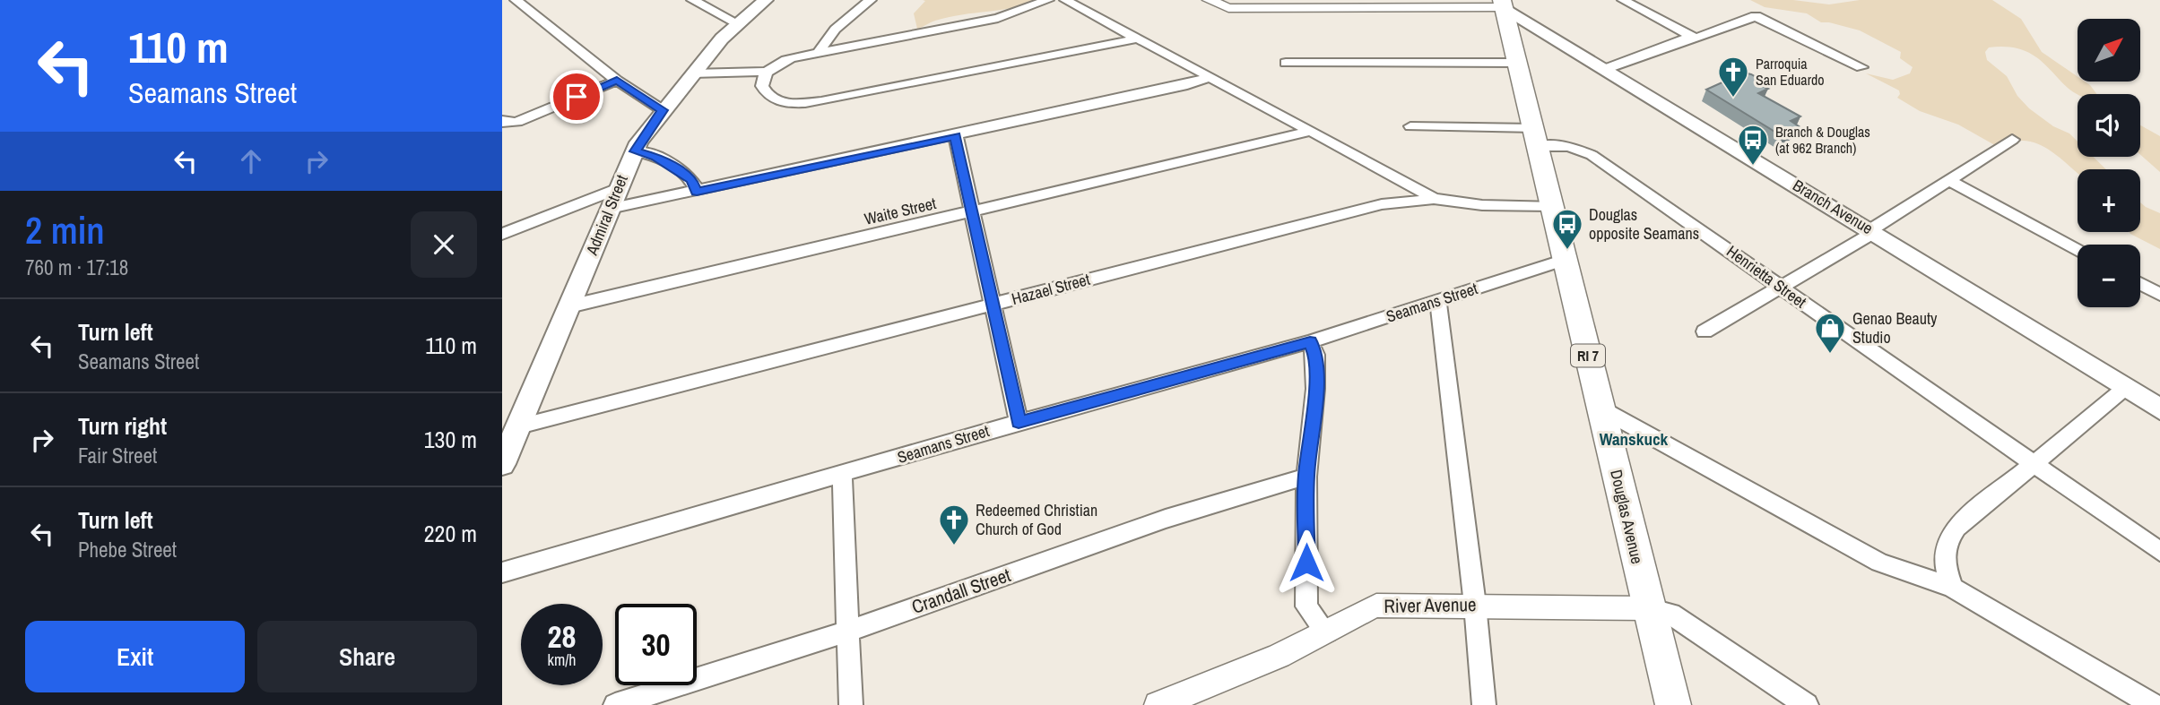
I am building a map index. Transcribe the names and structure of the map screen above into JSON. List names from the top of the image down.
{
  "streets": {
    "main road": [
      "Branch Avenue",
      "Admiral Street",
      "RI 7",
      "Douglas Avenue"
    ],
    "street": [
      "Waite Street",
      "Henrietta Street",
      "Hazael Street",
      "Seamans Street",
      "Crandall Street",
      "River Avenue"
    ]
  },
  "crossings": [
    ["Branch Avenue", "Douglas Avenue"],
    ["Waite Street", "Admiral Street"],
    ["Admiral Street", "Hazael Street"],
    ["Henrietta Street", "Douglas Avenue"],
    ["Hazael Street", "Douglas Avenue"],
    ["Seamans Street", "Douglas Avenue"],
    ["Douglas Avenue", "River Avenue"]
  ],
  "districts": ["Wanskuck"],
  "places": {
    "church": ["Parroquia San Eduardo", "Redeemed Christian Church of God"],
    "bus stop": ["Branch & Douglas (at 962 Branch)", "Douglas opposite Seamans"],
    "shop": ["Genao Beauty Studio"]
  },
  "north": "top right",
  "page": {
    "turn": ["110 m", "Seamans Street"],
    "map_buttons": ["+", "−"],
    "heading": ["2 min", "760 m · 17:18"],
    "list": [
      {
        "name": "Turn left",
        "note": "Seamans Street",
        "value": "110 m"
      },
      {
        "name": "Turn right",
        "note": "Fair Street",
        "value": "130 m"
      },
      {
        "name": "Turn left",
        "note": "Phebe Street",
        "value": "220 m"
      }
    ],
    "speed": "28 km/h",
    "limit": "30",
    "buttons": ["Exit", "Share"]
  }
}
